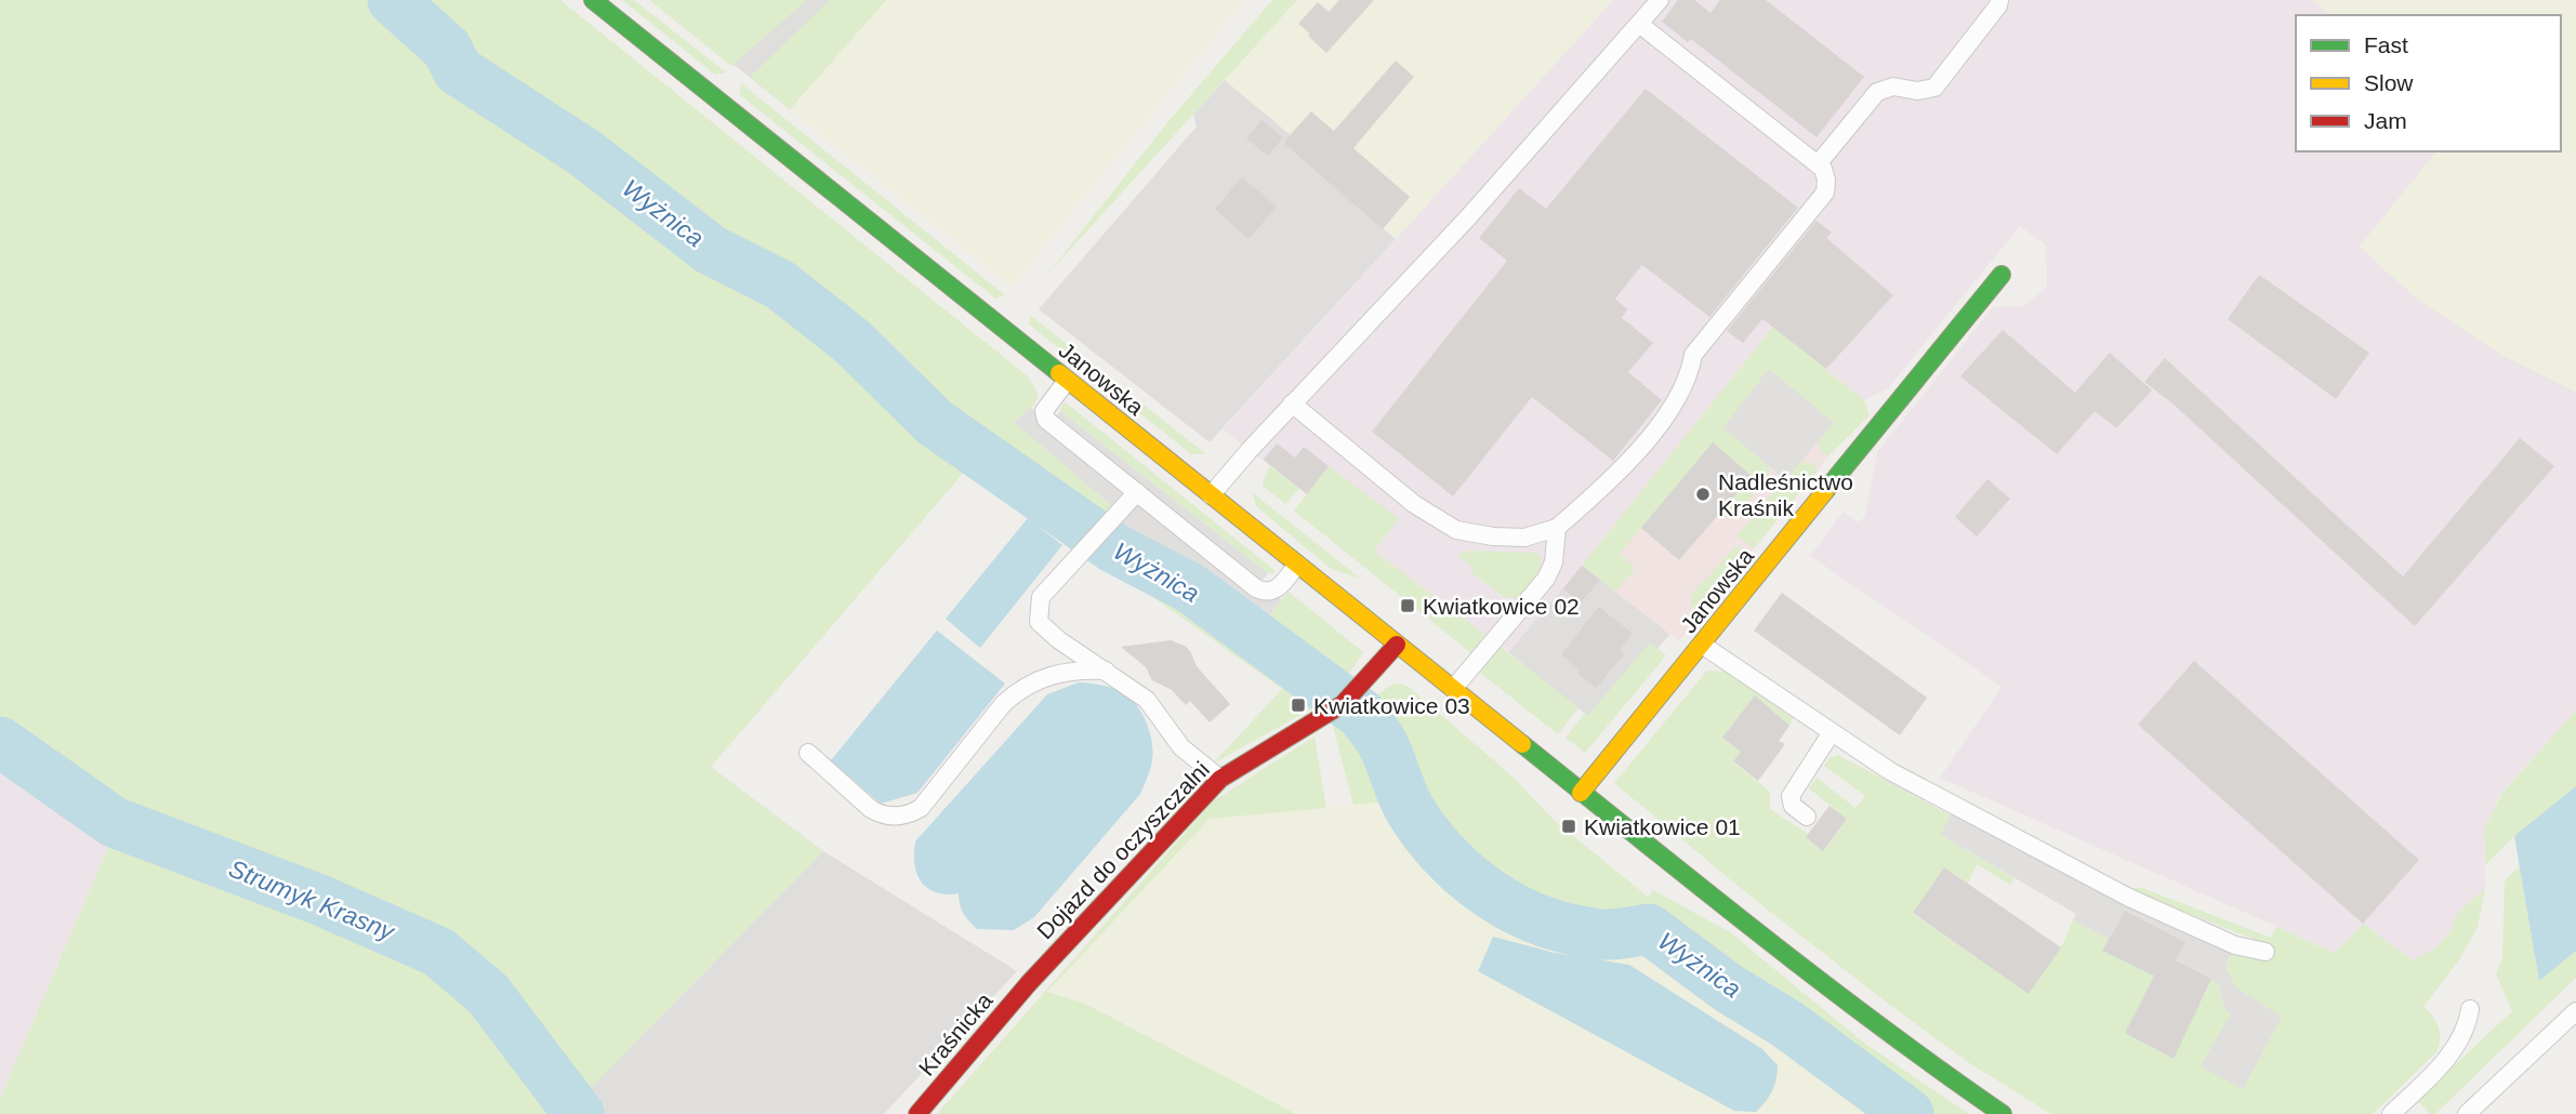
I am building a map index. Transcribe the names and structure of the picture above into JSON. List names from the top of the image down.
{
  "streets": {
    "street": ["Janowska", "Dojazd do oczyszczalni", "Kraśnicka"]
  },
  "crossings": [
    ["Janowska", "Dojazd do oczyszczalni"],
    ["Dojazd do oczyszczalni", "Kraśnicka"]
  ],
  "water": ["Wyżnica", "Strumyk Krasny"],
  "places": {
    "other": ["Nadleśnictwo Kraśnik"],
    "transit": ["Kwiatkowice 02", "Kwiatkowice 03", "Kwiatkowice 01"]
  },
  "legend": ["Fast", "Slow", "Jam"]
}
